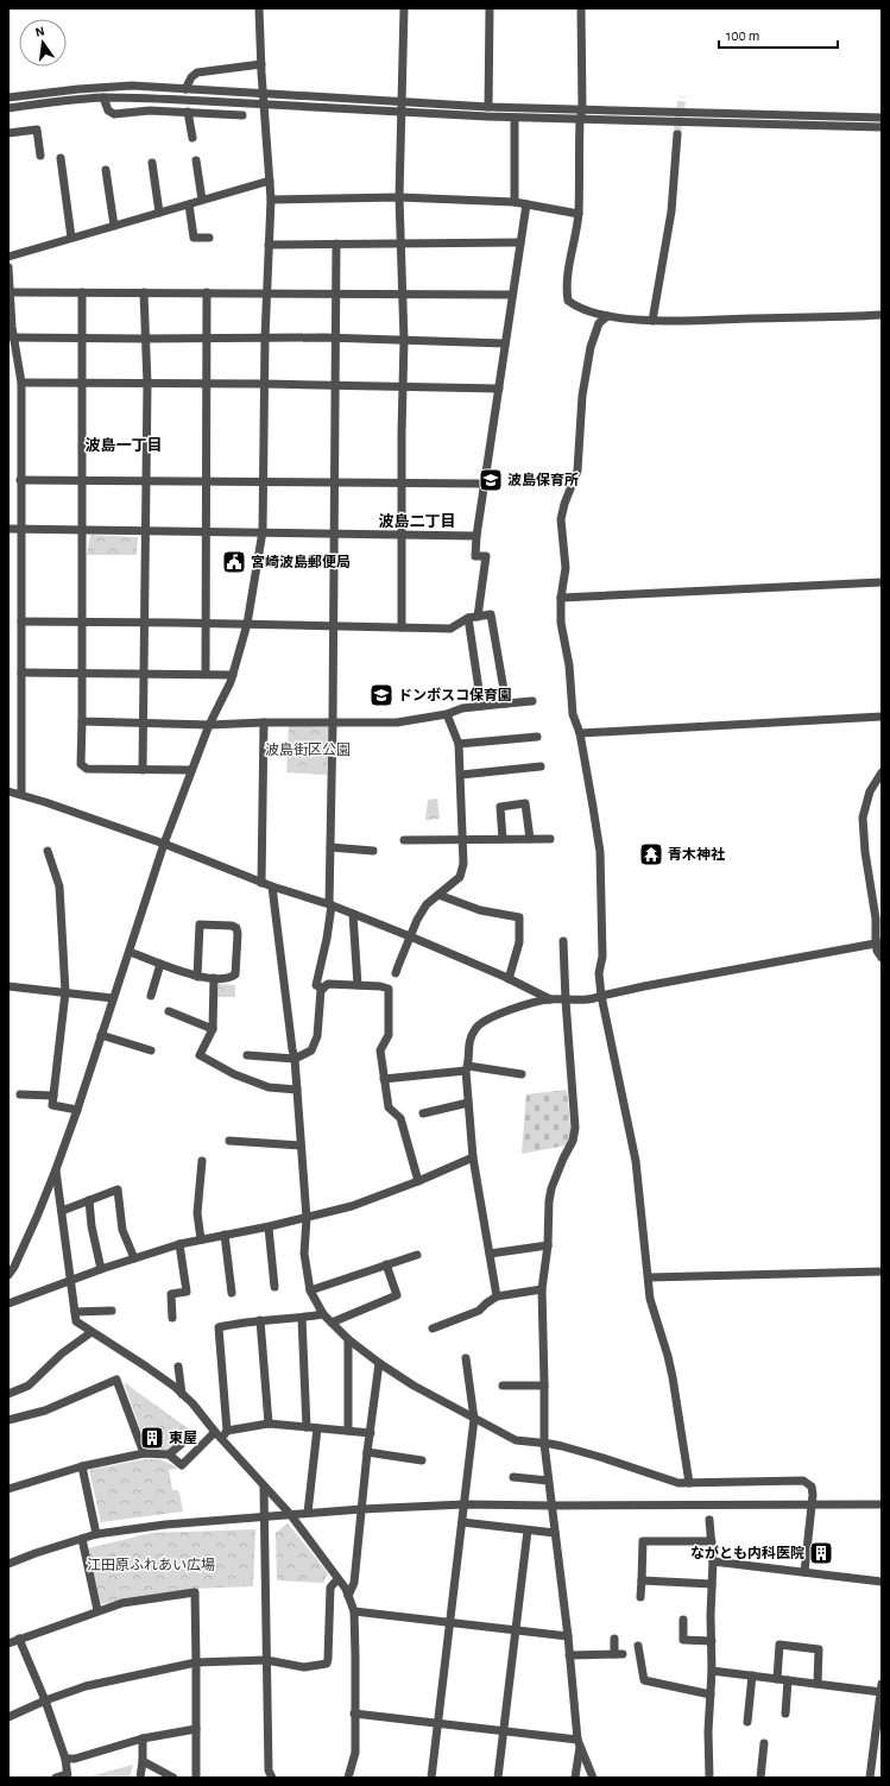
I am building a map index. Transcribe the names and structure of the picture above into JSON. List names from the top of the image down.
{
  "districts": ["波島一丁目", "波島二丁目"],
  "parks": ["波島街区公園", "江田原ふれあい広場"],
  "places": {
    "school or university": ["波島保育所", "ドンボスコ保育園"],
    "public building": ["宮崎波島郵便局"],
    "temple": ["青木神社"],
    "building": ["東屋", "ながとも内科医院"]
  },
  "scale_bar": "100 m",
  "north": "top"
}
